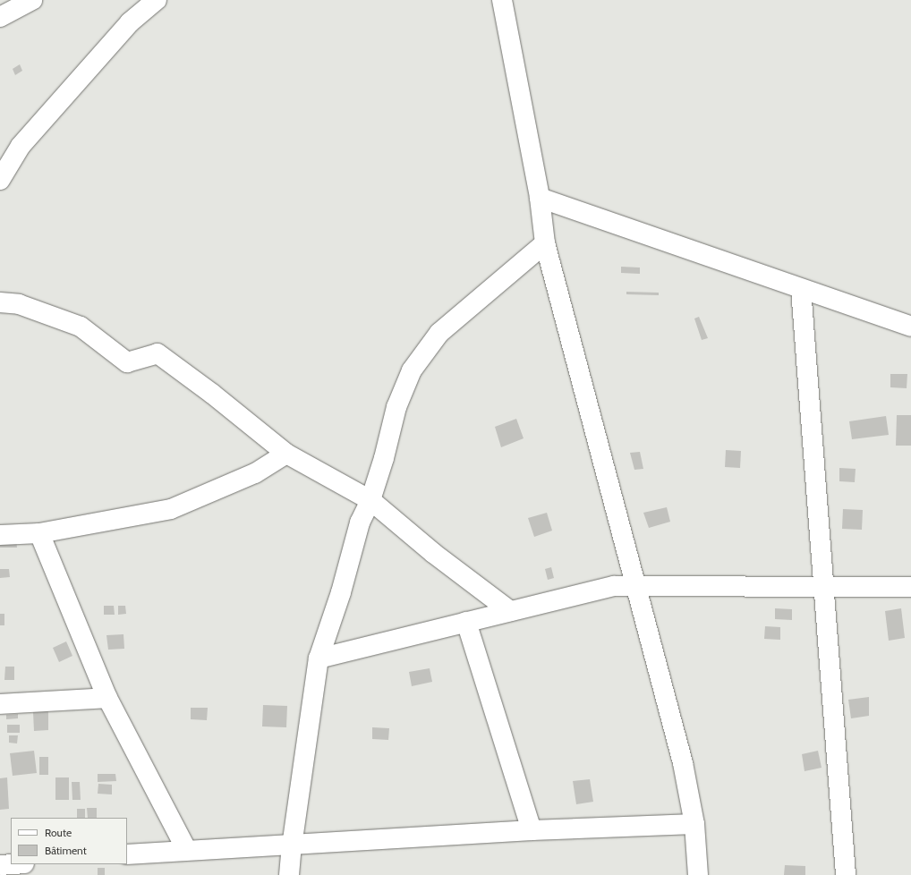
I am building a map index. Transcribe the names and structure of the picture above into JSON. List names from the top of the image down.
{
  "legend": ["Route", "Bâtiment"]
}
